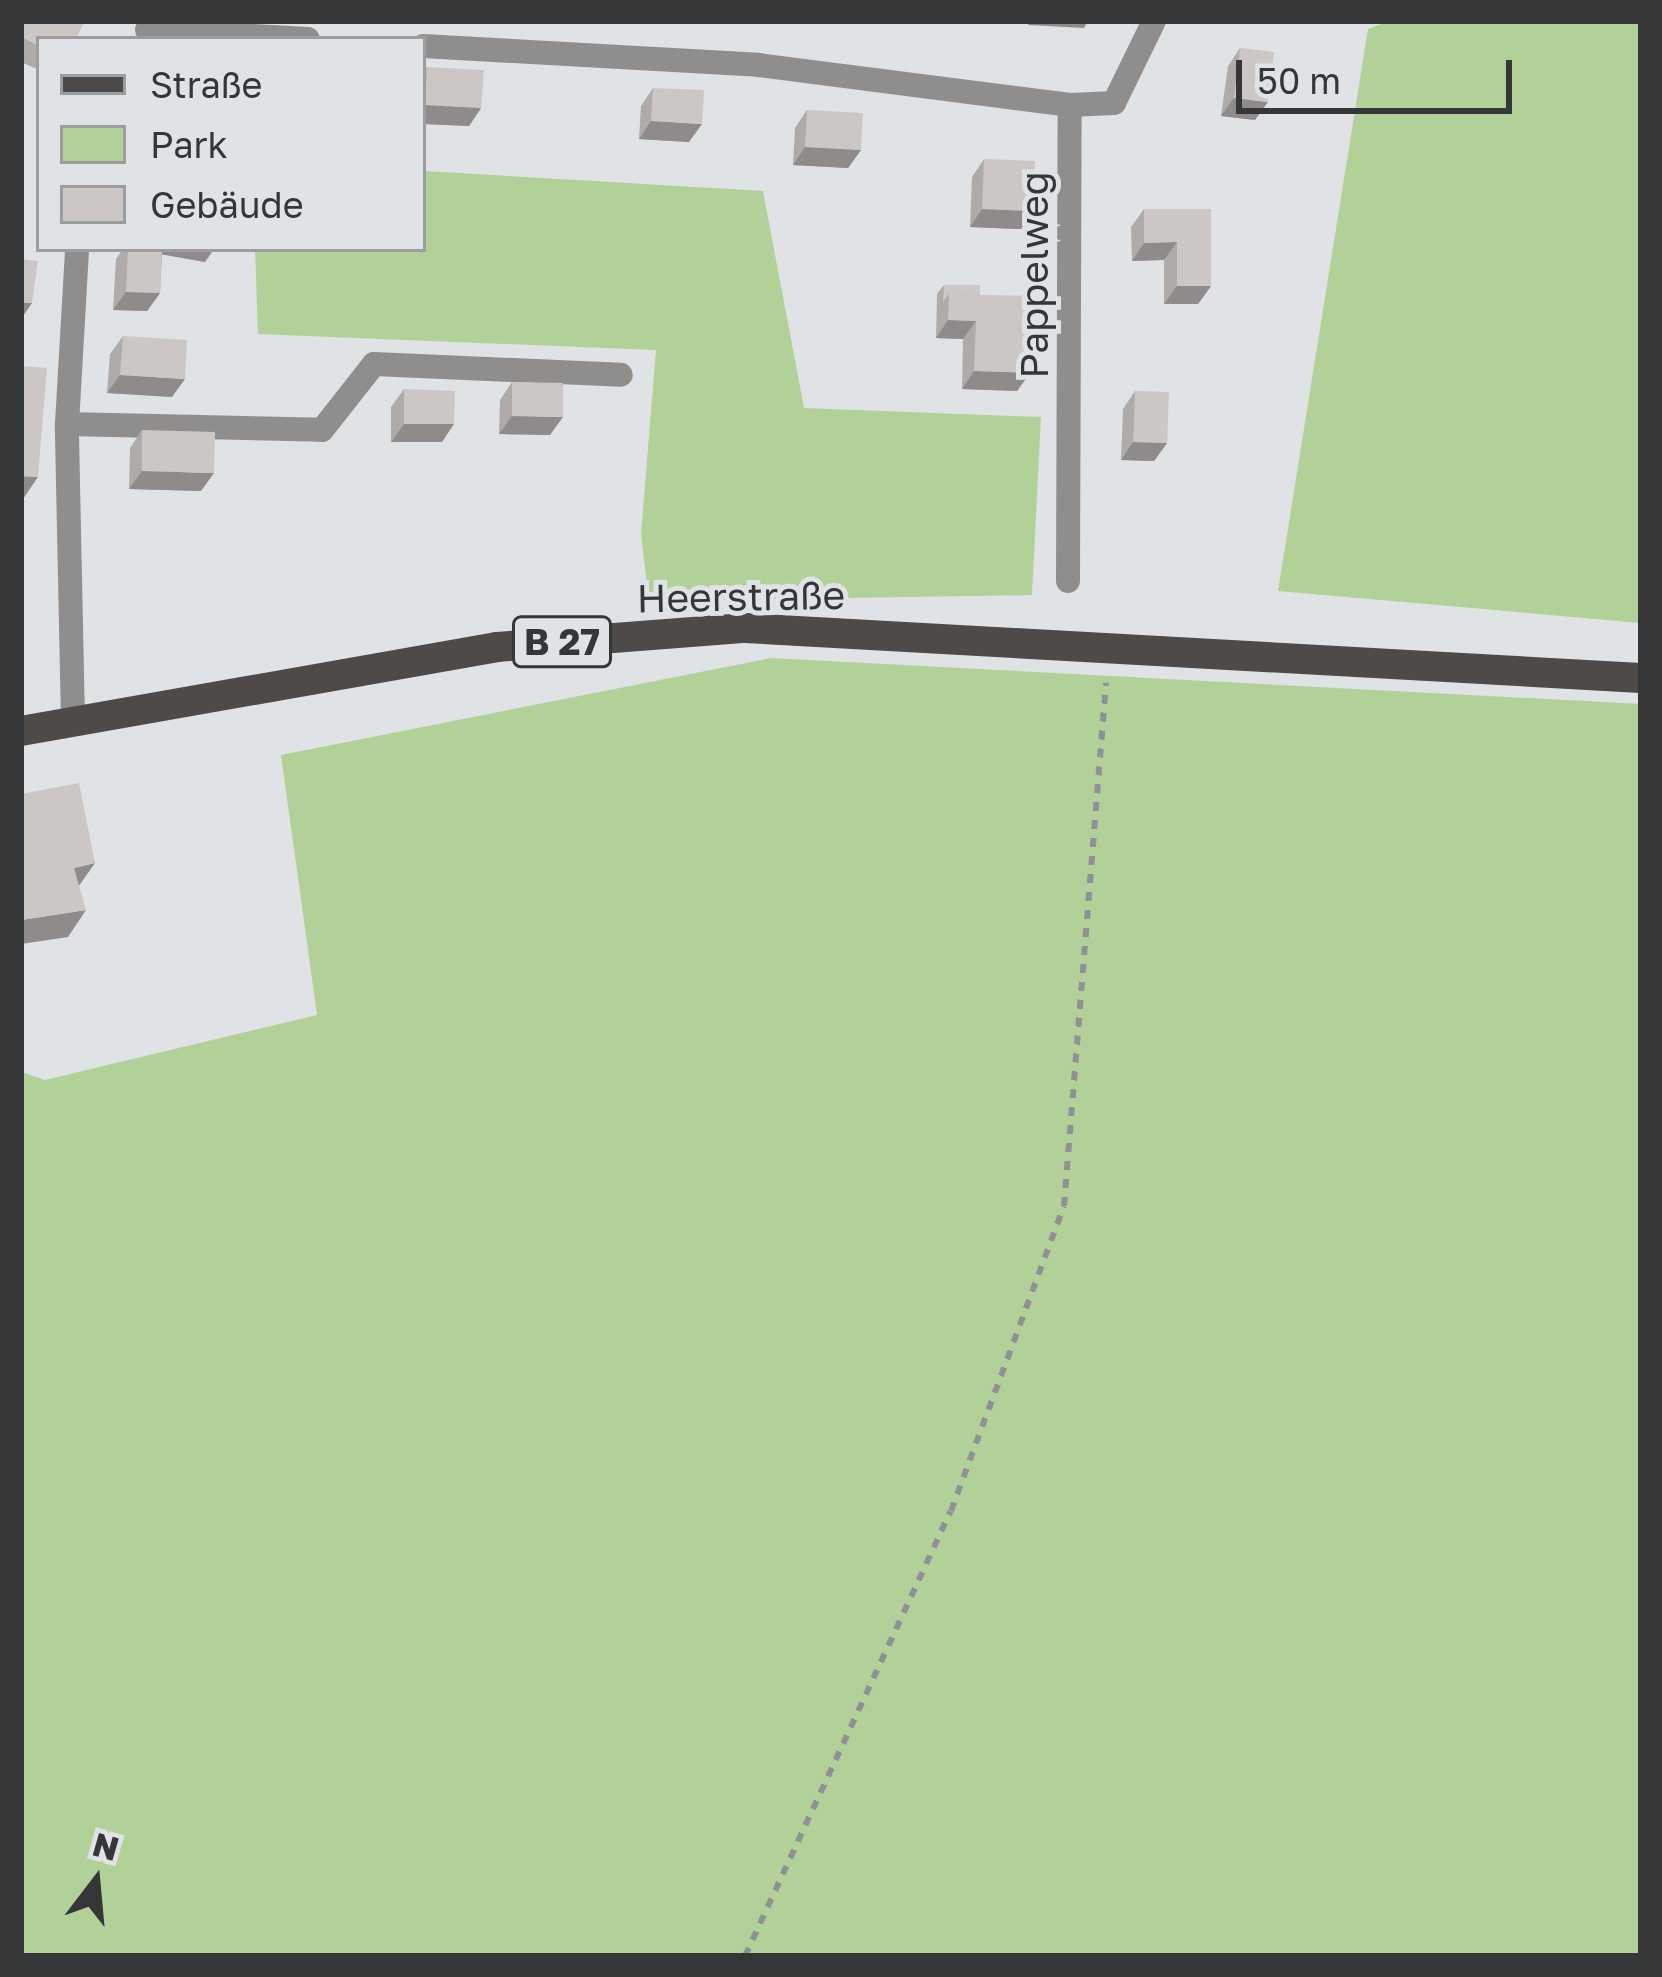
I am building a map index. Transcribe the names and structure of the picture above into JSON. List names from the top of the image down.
{
  "streets": {
    "main road": ["Heerstraße", "B 27"],
    "street": ["Pappelweg"]
  },
  "crossings": [
    ["Heerstraße", "B 27"]
  ],
  "legend": ["Straße", "Park", "Gebäude"],
  "scale_bar": "50 m",
  "north": "top"
}
